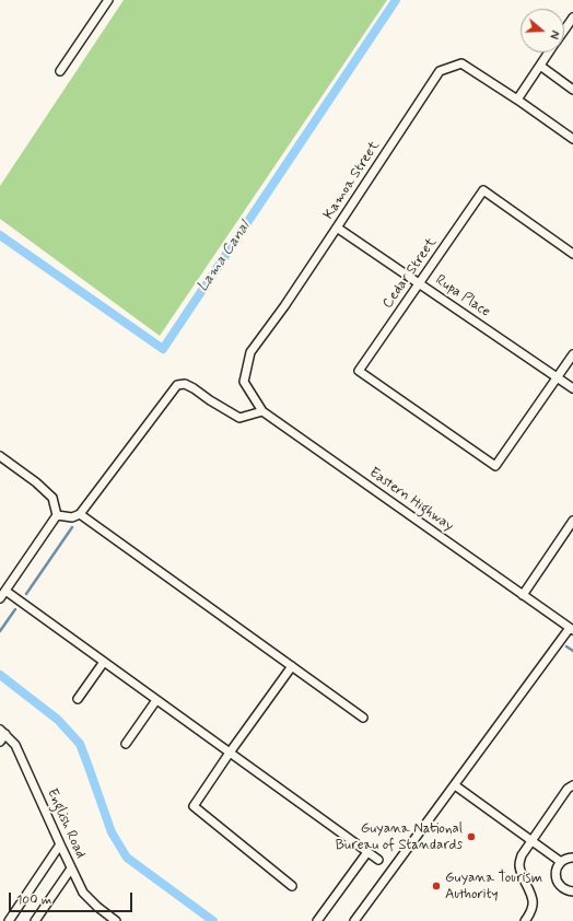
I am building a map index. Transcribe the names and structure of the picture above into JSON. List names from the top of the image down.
{
  "streets": {
    "street": [
      "Kamoa Street",
      "Cedar Street",
      "Rupa Place",
      "Eastern Highway",
      "English Road"
    ]
  },
  "crossings": [
    ["Kamoa Street", "Rupa Place"],
    ["Kamoa Street", "Eastern Highway"],
    ["Cedar Street", "Rupa Place"]
  ],
  "water": ["Lama Canal"],
  "places": ["Guyana National Bureau of Standards", "Guyana Tourism Authority"],
  "scale_bar": "100 m",
  "north": "right"
}
